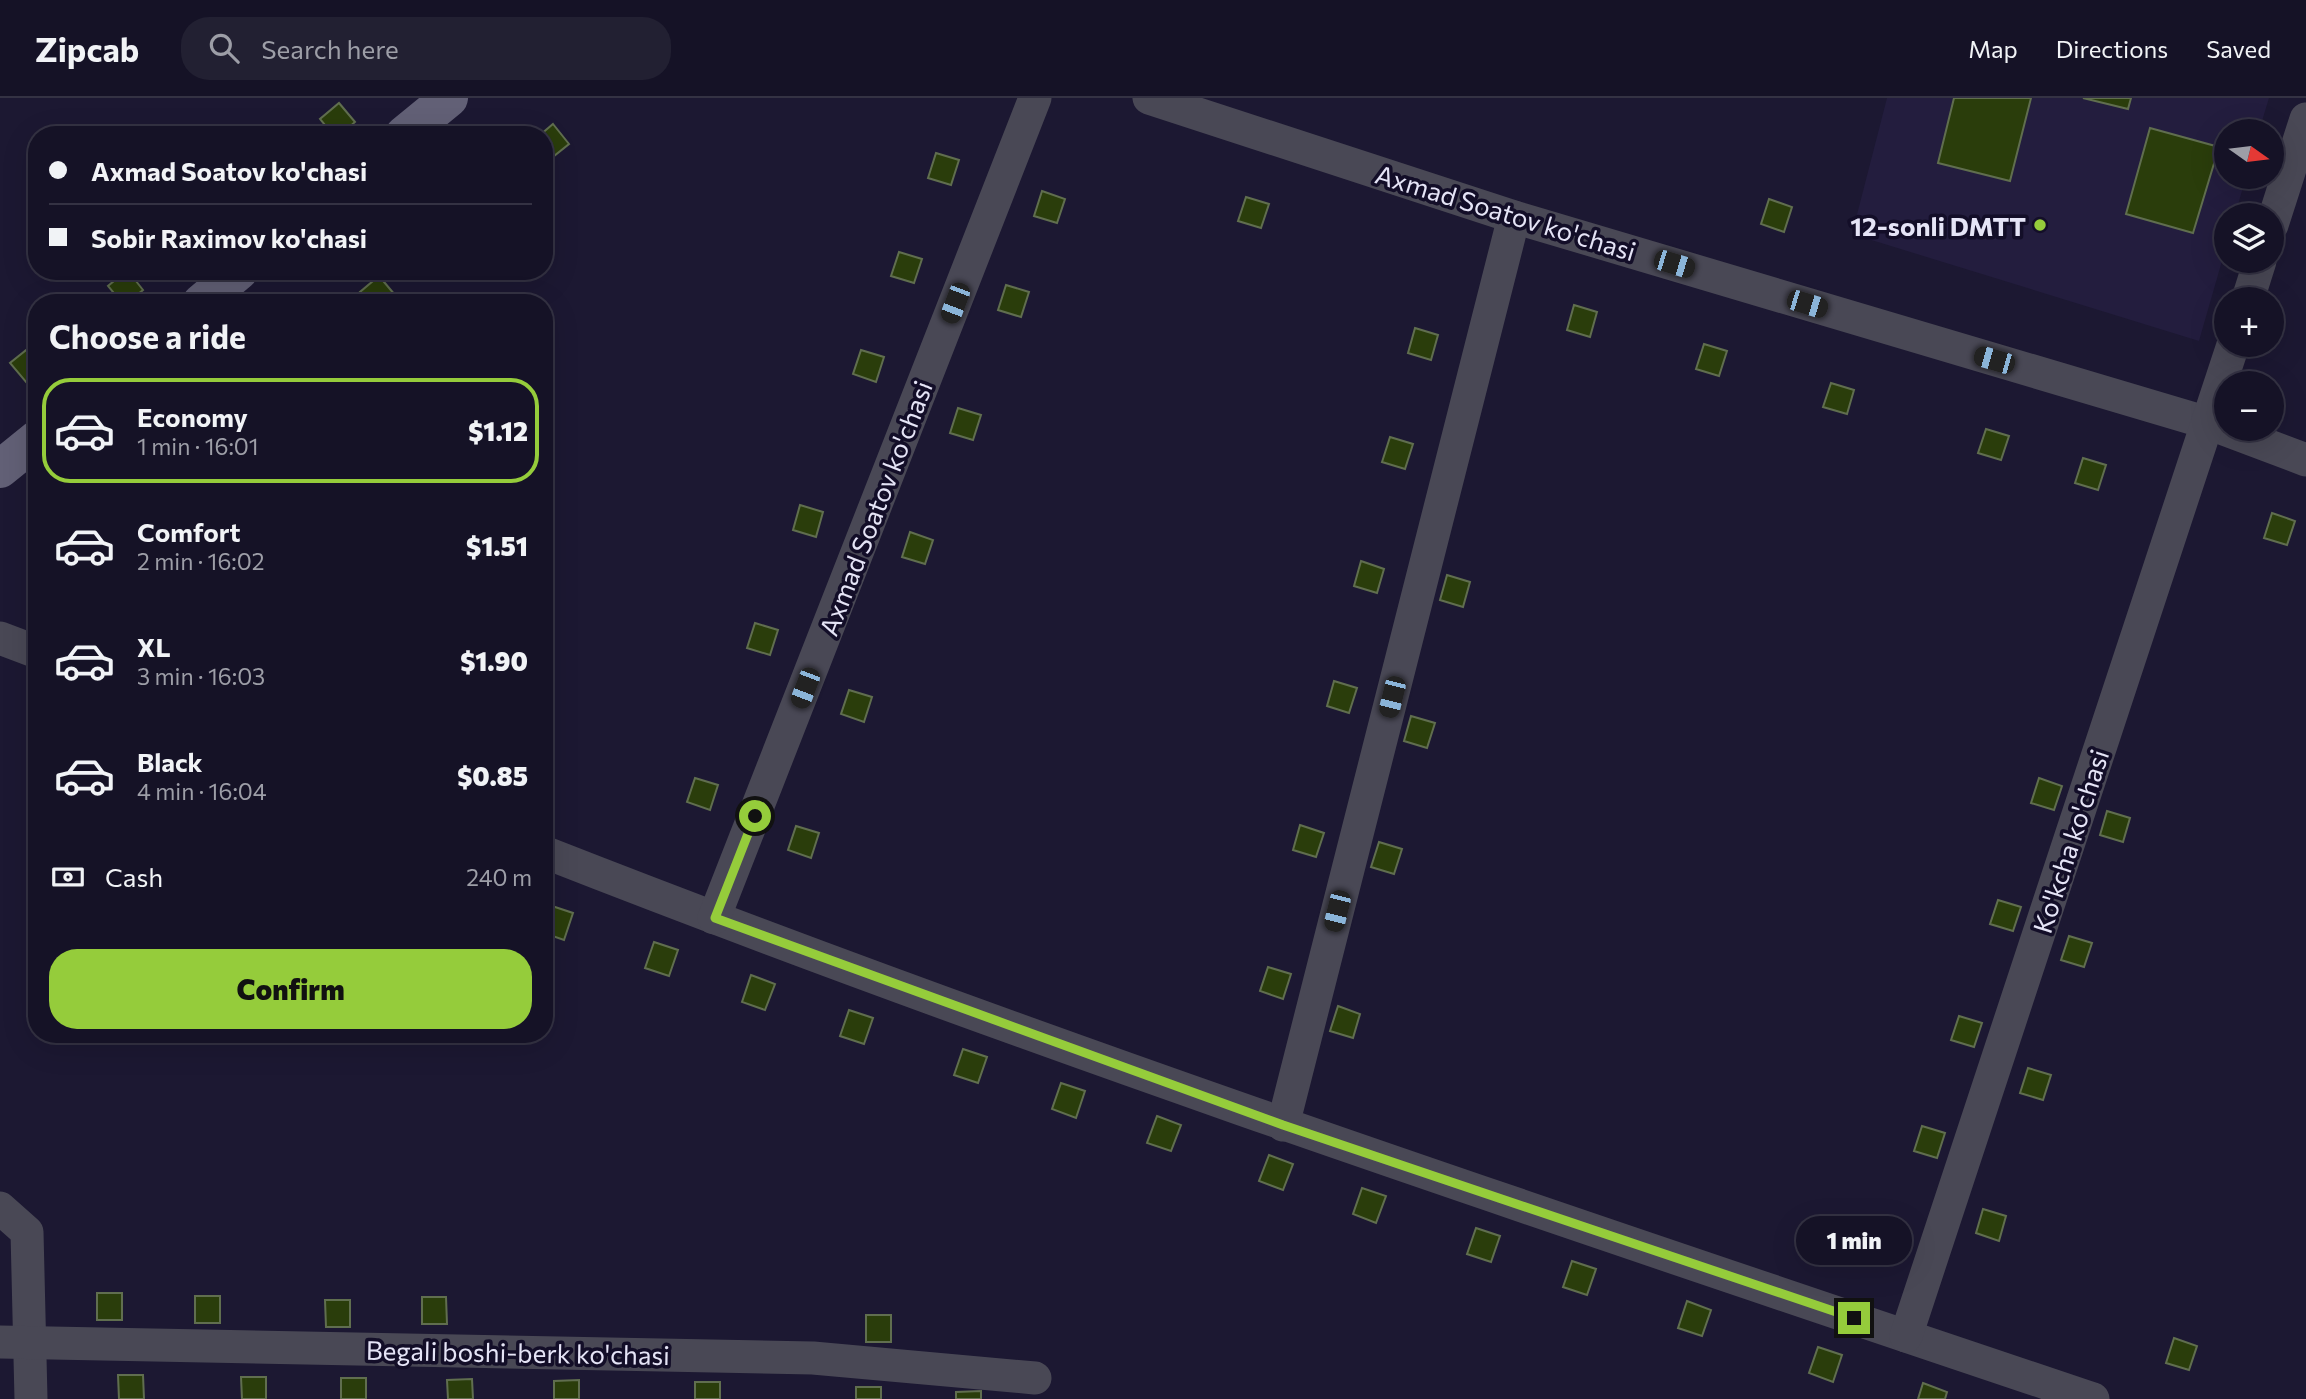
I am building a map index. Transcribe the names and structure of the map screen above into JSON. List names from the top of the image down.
{
  "streets": {
    "street": ["Axmad Soatov ko'chasi", "Ko'kcha ko'chasi", "Begali boshi-berk ko'chasi"]
  },
  "crossings": [
    ["Axmad Soatov ko'chasi", "Ko'kcha ko'chasi"]
  ],
  "places": ["12-sonli DMTT"],
  "north": "right",
  "page": {
    "header": "Zipcab",
    "search": "Search here",
    "nav": ["Map", "Directions", "Saved"],
    "map_buttons": ["+", "−"],
    "banner": ["Axmad Soatov ko'chasi", "Sobir Raximov ko'chasi"],
    "heading": "Choose a ride",
    "list": [
      {
        "name": "Economy",
        "note": "1 min · 16:01",
        "value": "$1.12"
      },
      {
        "name": "Comfort",
        "note": "2 min · 16:02",
        "value": "$1.51"
      },
      {
        "name": "XL",
        "note": "3 min · 16:03",
        "value": "$1.90"
      },
      {
        "name": "Black",
        "note": "4 min · 16:04",
        "value": "$0.85"
      }
    ],
    "pay": ["Cash", "240 m"],
    "buttons": "Confirm",
    "bubble": "1 min"
  }
}
